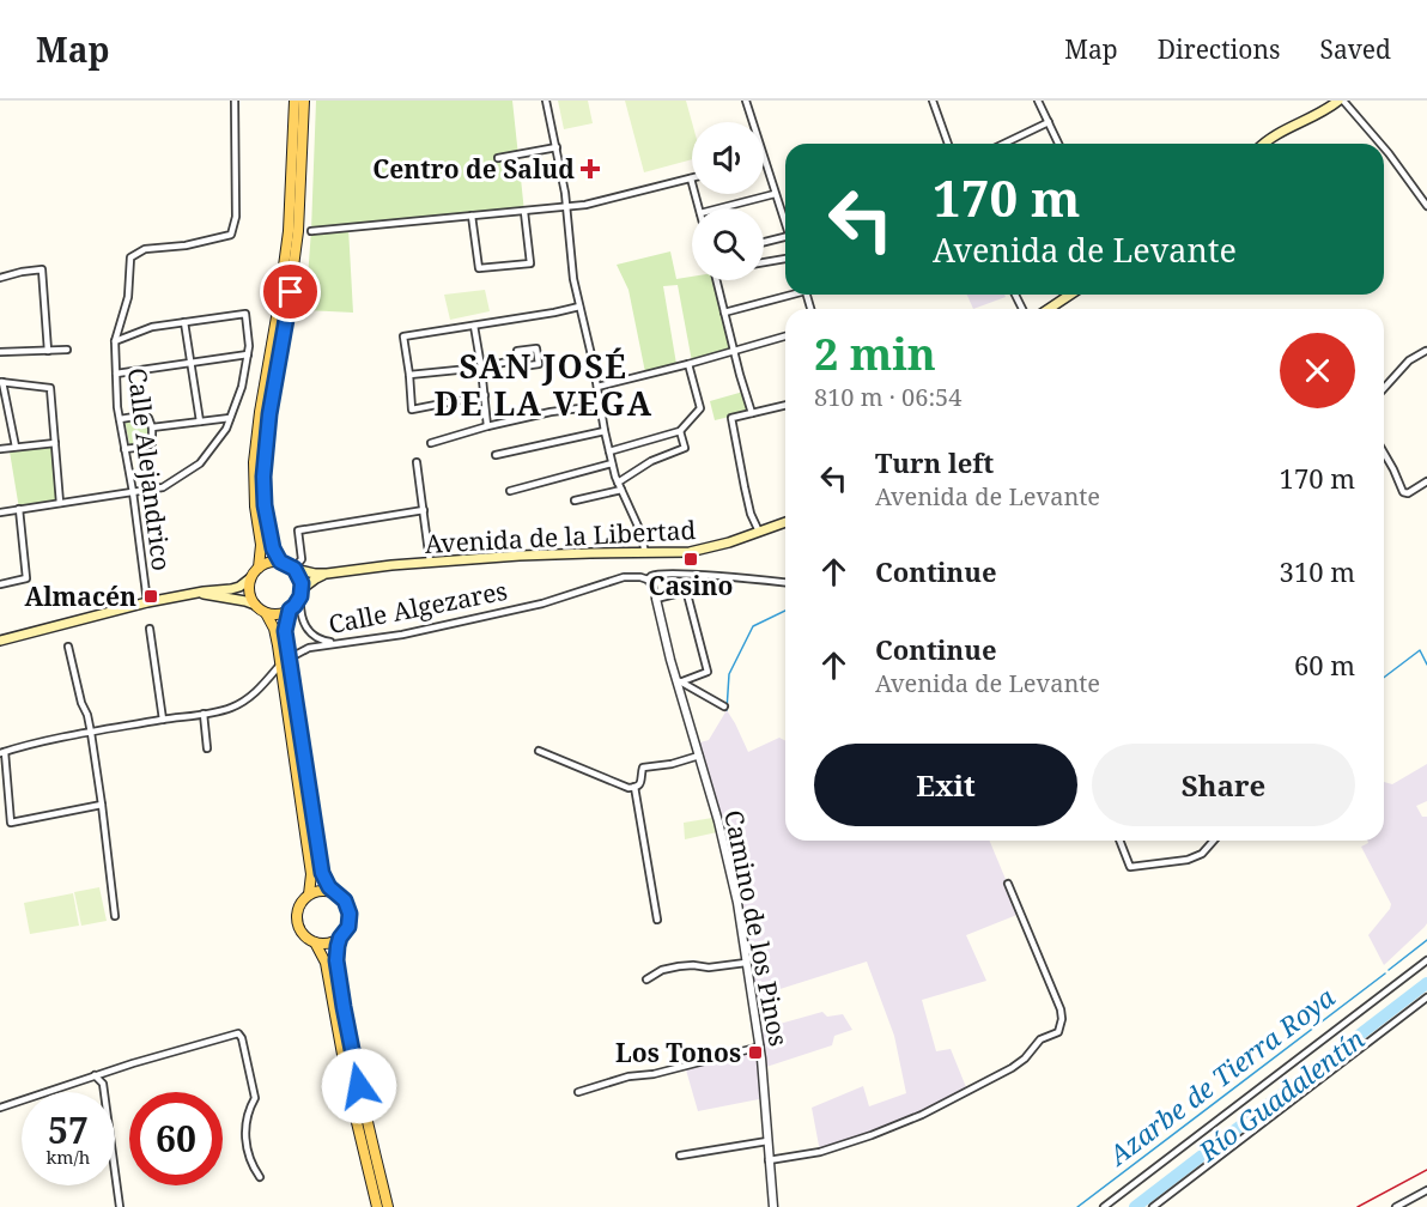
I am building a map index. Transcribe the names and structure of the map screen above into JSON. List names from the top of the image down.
{
  "streets": {
    "main road": ["Avenida de la Libertad"],
    "street": ["Calle Alejandrico", "Calle Algezares", "Camino de los Pinos"]
  },
  "crossings": [
    ["Calle Algezares", "Camino de los Pinos"]
  ],
  "districts": ["SAN JOSÉ DE LA VEGA"],
  "water": ["Azarbe de Tierra Roya", "Río Guadalentín"],
  "places": {
    "health": ["Centro de Salud"],
    "transit": ["Casino", "Almacén", "Los Tonos"]
  },
  "page": {
    "header": "Map",
    "nav": ["Map", "Directions", "Saved"],
    "turn": ["170 m", "Avenida de Levante"],
    "heading": ["2 min", "810 m · 06:54"],
    "list": [
      {
        "name": "Turn left",
        "note": "Avenida de Levante",
        "value": "170 m"
      },
      {
        "name": "Continue",
        "value": "310 m"
      },
      {
        "name": "Continue",
        "note": "Avenida de Levante",
        "value": "60 m"
      }
    ],
    "buttons": ["Exit", "Share"],
    "speed": "57 km/h",
    "limit": "60"
  }
}
